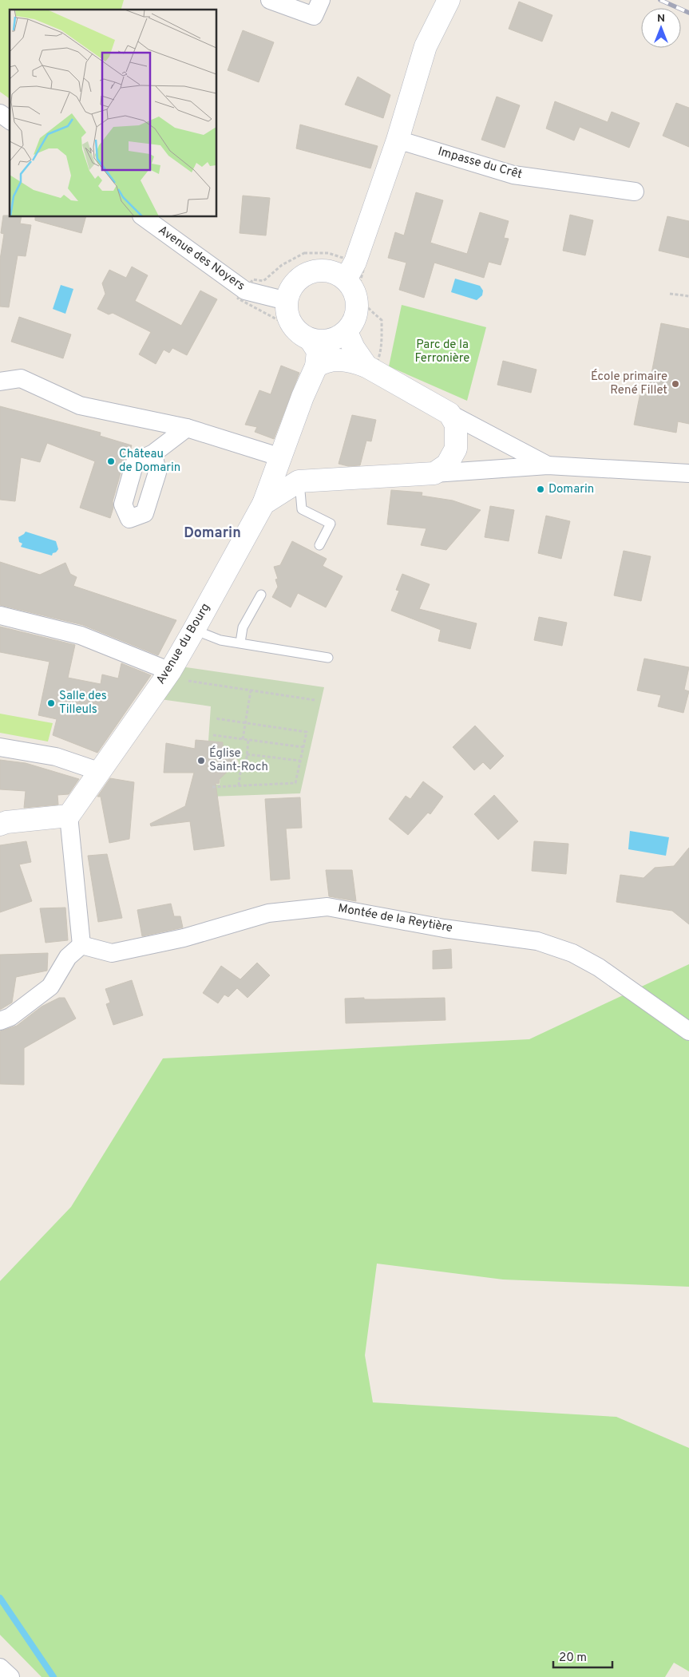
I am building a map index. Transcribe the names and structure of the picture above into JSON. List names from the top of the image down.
{
  "streets": {
    "street": [
      "Impasse du Crêt",
      "Avenue des Noyers",
      "Avenue du Bourg",
      "Montée de la Reytière"
    ]
  },
  "crossings": [
    ["Avenue des Noyers", "Avenue du Bourg"]
  ],
  "districts": ["Domarin"],
  "parks": ["Parc de la Ferronière"],
  "places": [
    "École primaire René Fillet",
    "Château de Domarin",
    "Domarin",
    "Salle des Tilleuls",
    "Église Saint-Roch"
  ],
  "scale_bar": "20 m",
  "north": "top"
}
